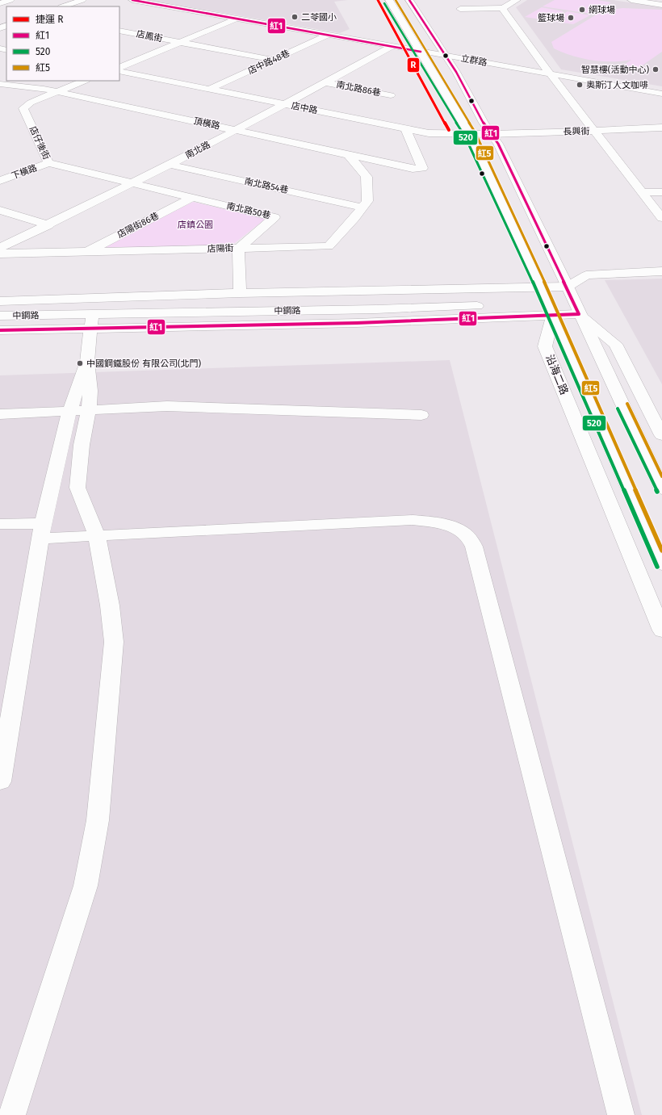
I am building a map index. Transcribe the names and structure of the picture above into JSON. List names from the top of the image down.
{
  "streets": {
    "street": [
      "店鳳街",
      "立群路",
      "店中路48巷",
      "南北路86巷",
      "店中路",
      "頂橫路",
      "長興街",
      "店仔後街",
      "南北路",
      "下橫路",
      "南北路54巷",
      "南北路50巷",
      "店陽街86巷",
      "店陽街",
      "中鋼路",
      "沿海二路"
    ]
  },
  "crossings": [
    ["店鳳街", "店中路48巷"],
    ["立群路", "店中路48巷"],
    ["立群路", "南北路"],
    ["店中路48巷", "店中路"],
    ["南北路86巷", "南北路"],
    ["店中路", "頂橫路"],
    ["店中路", "長興街"],
    ["店中路", "南北路"],
    ["頂橫路", "店仔後街"],
    ["頂橫路", "南北路"],
    ["頂橫路", "店陽街"],
    ["店仔後街", "南北路"],
    ["店仔後街", "下橫路"],
    ["店仔後街", "南北路50巷"],
    ["南北路", "南北路54巷"],
    ["南北路", "南北路50巷"],
    ["南北路54巷", "店陽街"],
    ["南北路50巷", "店陽街86巷"],
    ["南北路50巷", "店陽街"],
    ["店陽街86巷", "店陽街"],
    ["中鋼路", "沿海二路"]
  ],
  "parks": ["店鎮公園"],
  "places": [
    "網球場",
    "二苓國小",
    "籃球場",
    "智慧樓(活動中心)",
    "奧斯汀人文咖啡",
    "中國鋼鐵股份 有限公司(北門)"
  ],
  "lines": [
    "metro line R",
    "transit line 紅1",
    "transit line 紅5",
    "transit line 520"
  ],
  "legend": [
    "捷運 R",
    "紅1",
    "520",
    "紅5"
  ]
}
